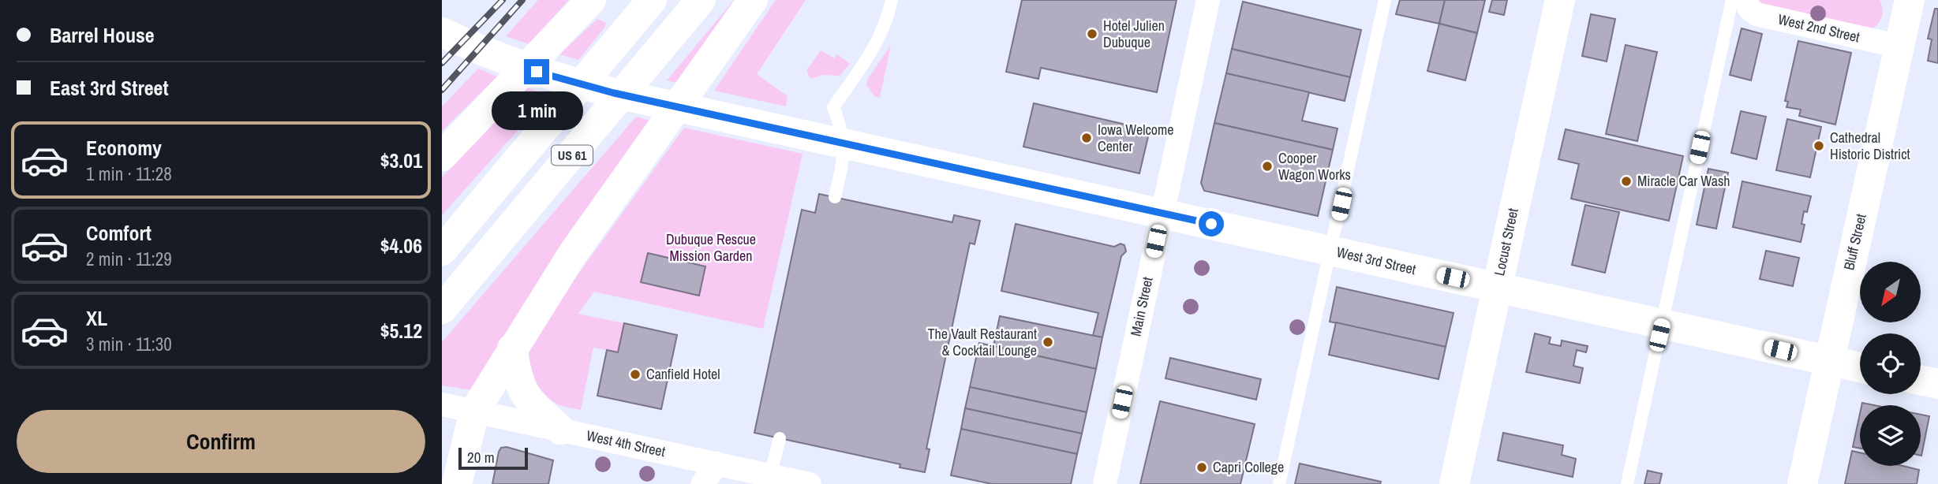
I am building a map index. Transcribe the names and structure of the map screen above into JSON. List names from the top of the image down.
{
  "streets": {
    "main road": [
      "US 61",
      "Locust Street",
      "Bluff Street",
      "West 3rd Street"
    ],
    "street": ["West 2nd Street", "Main Street", "West 4th Street"]
  },
  "crossings": [
    ["West 2nd Street", "Bluff Street"],
    ["Locust Street", "West 3rd Street"],
    ["Bluff Street", "West 3rd Street"],
    ["West 3rd Street", "Main Street"]
  ],
  "parks": ["Dubuque Rescue Mission Garden"],
  "places": [
    "Hotel Julien Dubuque",
    "Iowa Welcome Center",
    "Cathedral Historic District",
    "Cooper Wagon Works",
    "Miracle Car Wash",
    "The Vault Restaurant & Cocktail Lounge",
    "Canfield Hotel",
    "Capri College"
  ],
  "scale_bar": "20 m",
  "north": "bottom left",
  "page": {
    "banner": ["Barrel House", "East 3rd Street"],
    "bubble": "1 min",
    "list": [
      {
        "name": "Economy",
        "note": "1 min · 11:28",
        "value": "$3.01"
      },
      {
        "name": "Comfort",
        "note": "2 min · 11:29",
        "value": "$4.06"
      },
      {
        "name": "XL",
        "note": "3 min · 11:30",
        "value": "$5.12"
      }
    ],
    "buttons": "Confirm",
    "scale": "20 m"
  }
}
